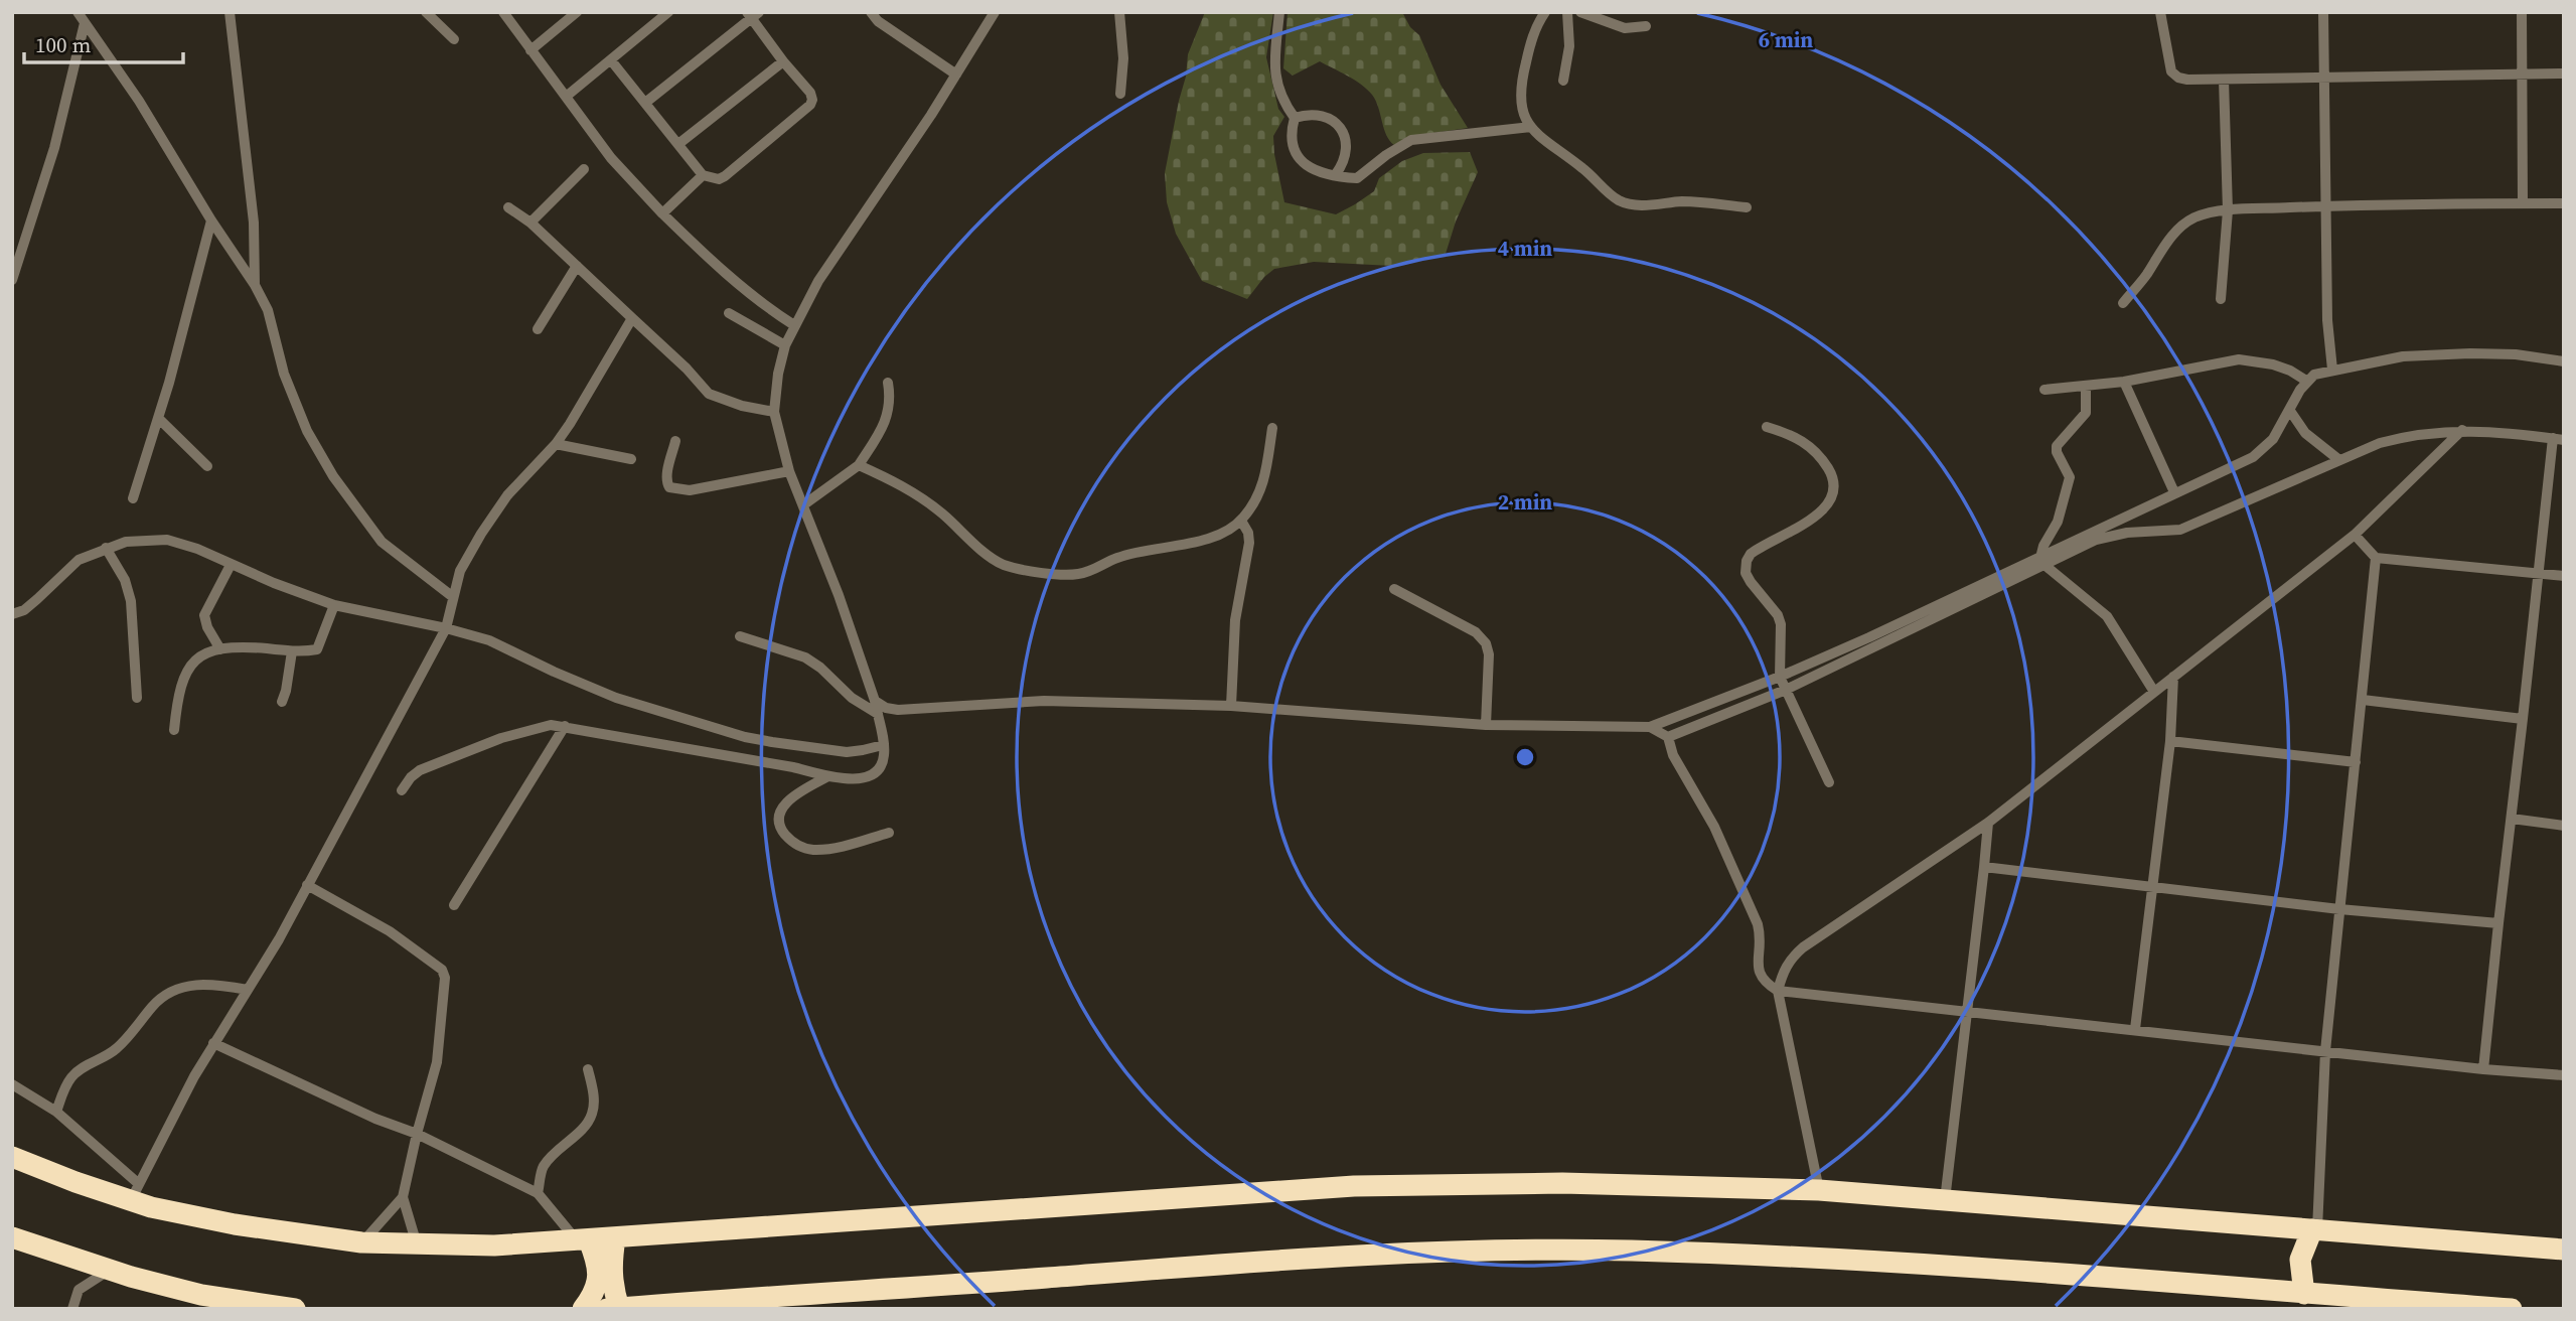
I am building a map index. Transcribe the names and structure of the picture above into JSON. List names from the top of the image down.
{
  "scale_bar": "100 m",
  "rings": ["6 min", "4 min", "2 min"]
}
